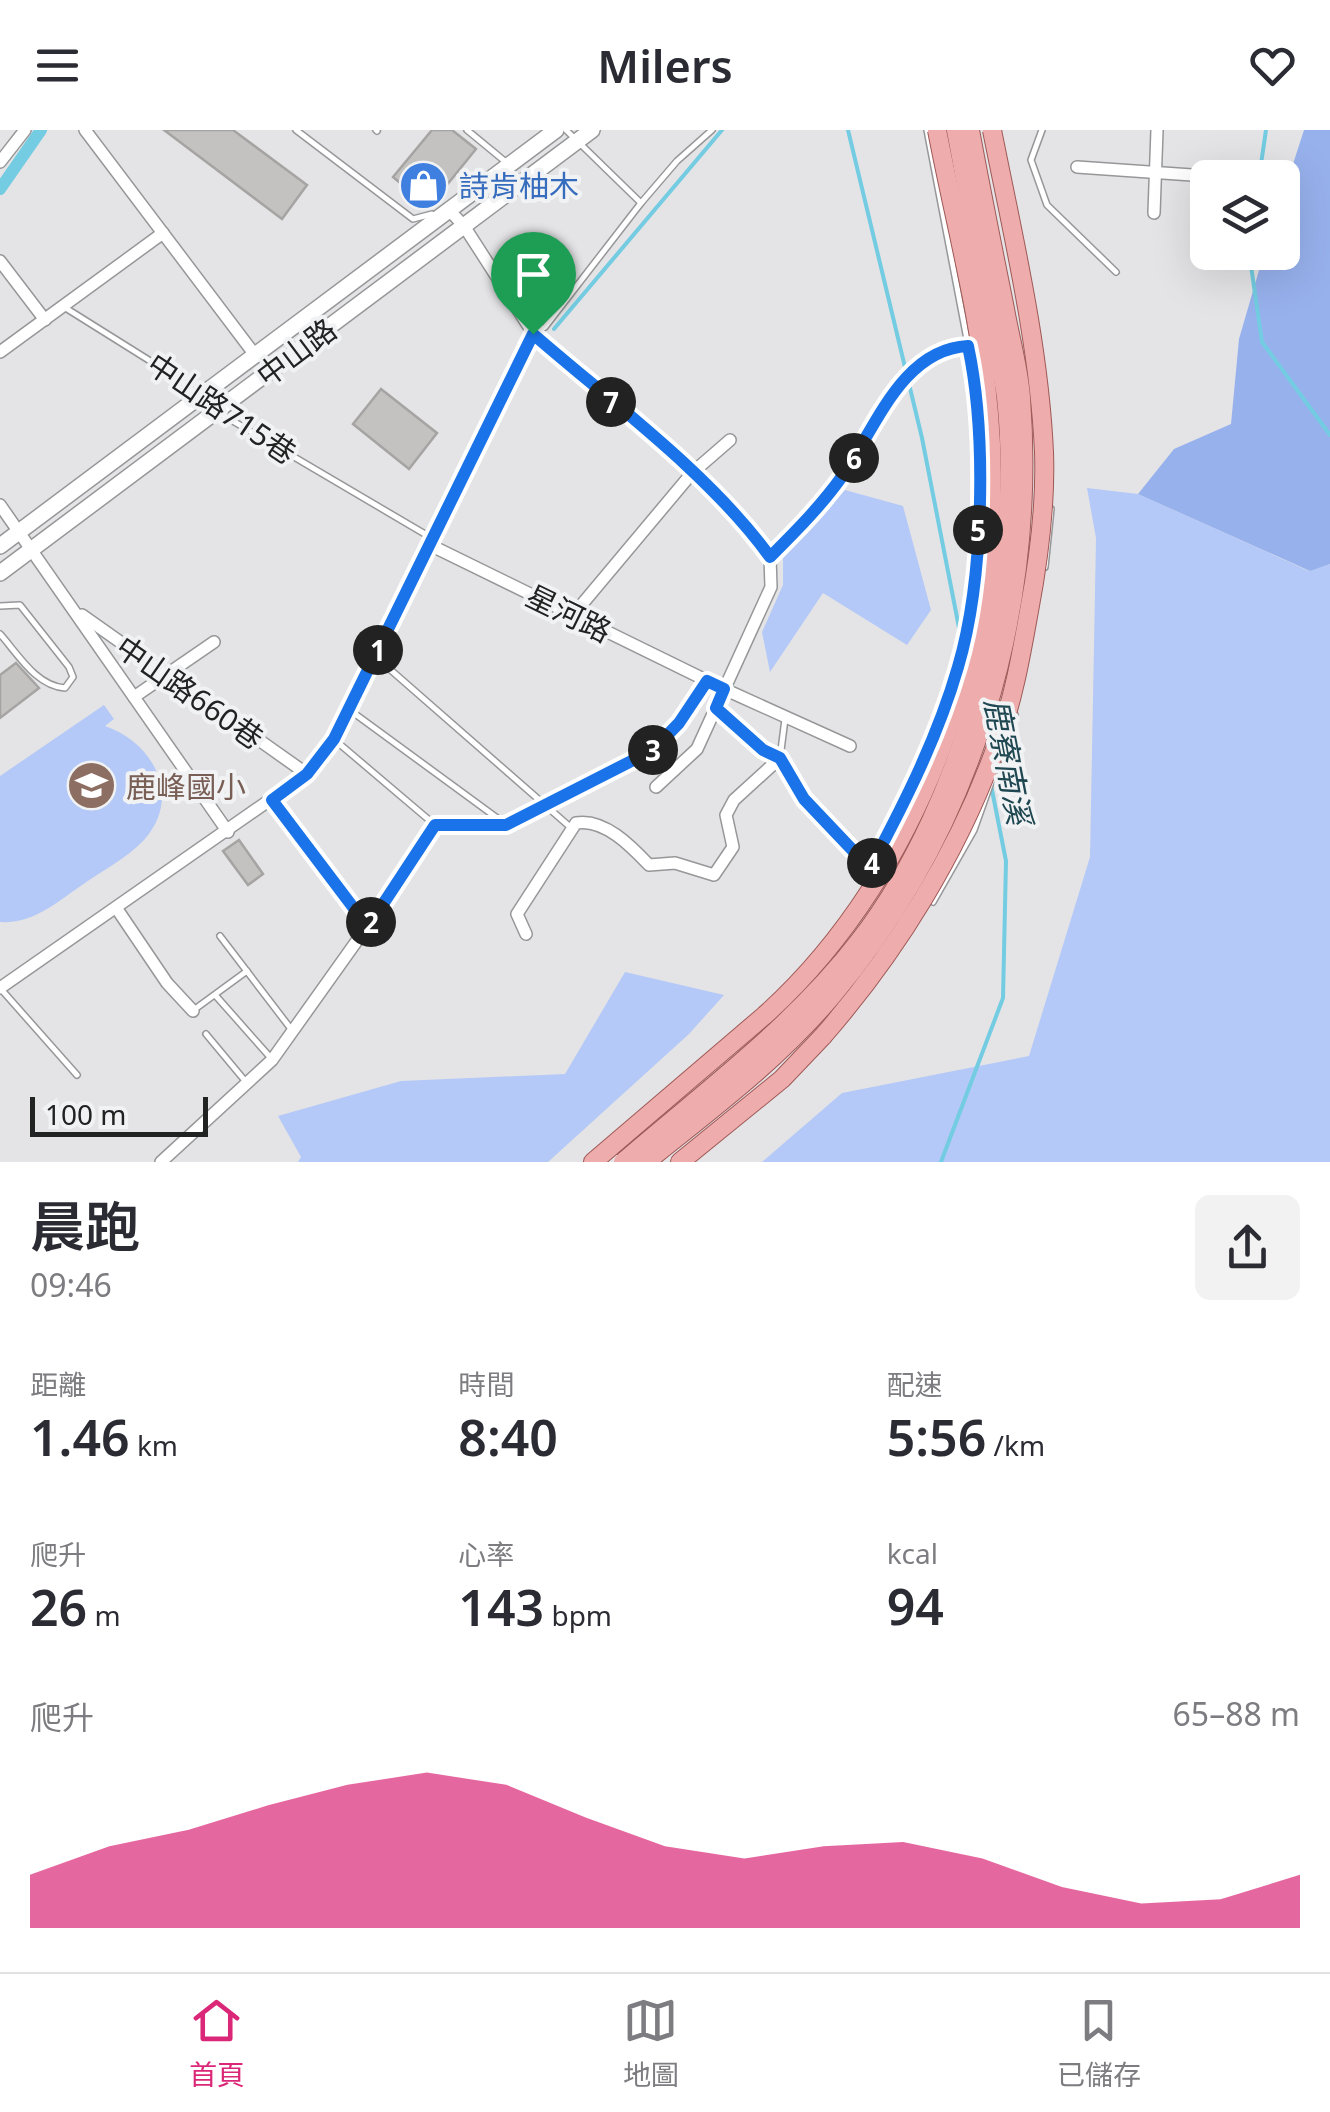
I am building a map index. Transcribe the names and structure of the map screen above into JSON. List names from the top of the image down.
{
  "streets": {
    "street": ["中山路", "星河路", "中山路660巷"],
    "lane": ["中山路715巷"]
  },
  "crossings": [
    ["中山路", "中山路715巷"],
    ["中山路", "中山路660巷"],
    ["中山路715巷", "星河路"]
  ],
  "water": ["鹿寮南溪"],
  "places": {
    "shop": ["詩肯柚木"],
    "school or university": ["鹿峰國小"]
  },
  "scale_bar": "100 m",
  "page": {
    "header": "Milers",
    "pins": [
      "7",
      "6",
      "5",
      "1",
      "3",
      "4",
      "2"
    ],
    "scale": "100 m",
    "heading": ["晨跑", "09:46"],
    "stats": [
      ["距離", "1.46 km"],
      ["時間", "8:40"],
      ["配速", "5:56 /km"],
      ["爬升", "26 m"],
      ["心率", "143 bpm"],
      ["kcal", "94"]
    ],
    "chart": ["爬升", "65–88 m"],
    "tabs": ["首頁", "地圖", "已儲存"]
  }
}
